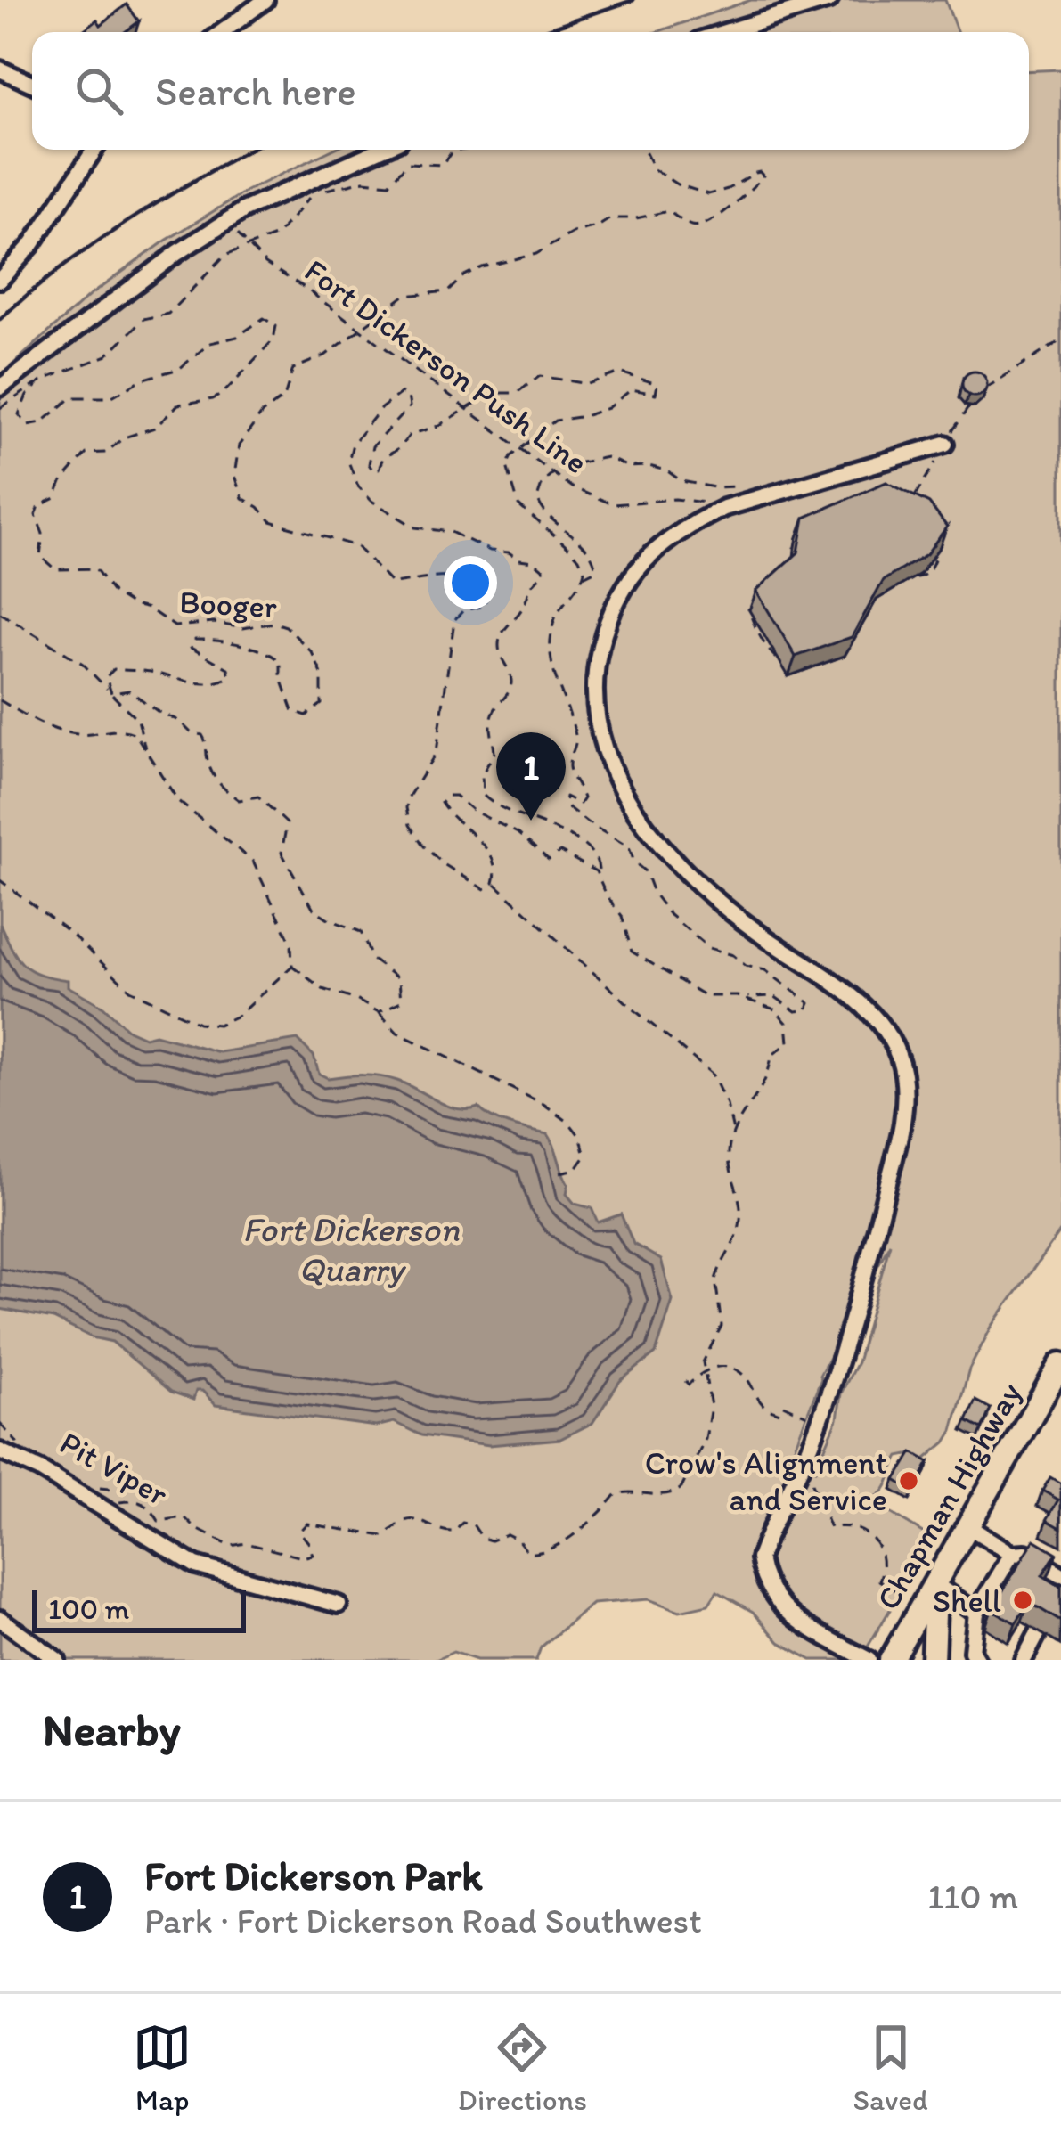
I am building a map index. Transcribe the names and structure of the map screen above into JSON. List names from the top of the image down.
{
  "streets": {
    "highway": ["Chapman Highway"],
    "path": ["Fort Dickerson Push Line", "Booger", "Pit Viper"]
  },
  "water": ["Fort Dickerson Quarry"],
  "places": ["Crow's Alignment and Service", "Shell"],
  "scale_bar": "100 m",
  "page": {
    "search": "Search here",
    "pins": "1",
    "scale": "100 m",
    "heading": "Nearby",
    "list": [
      {
        "mark": "1",
        "name": "Fort Dickerson Park",
        "note": "Park · Fort Dickerson Road Southwest",
        "value": "110 m"
      }
    ],
    "nav": ["Map", "Directions", "Saved"]
  }
}
